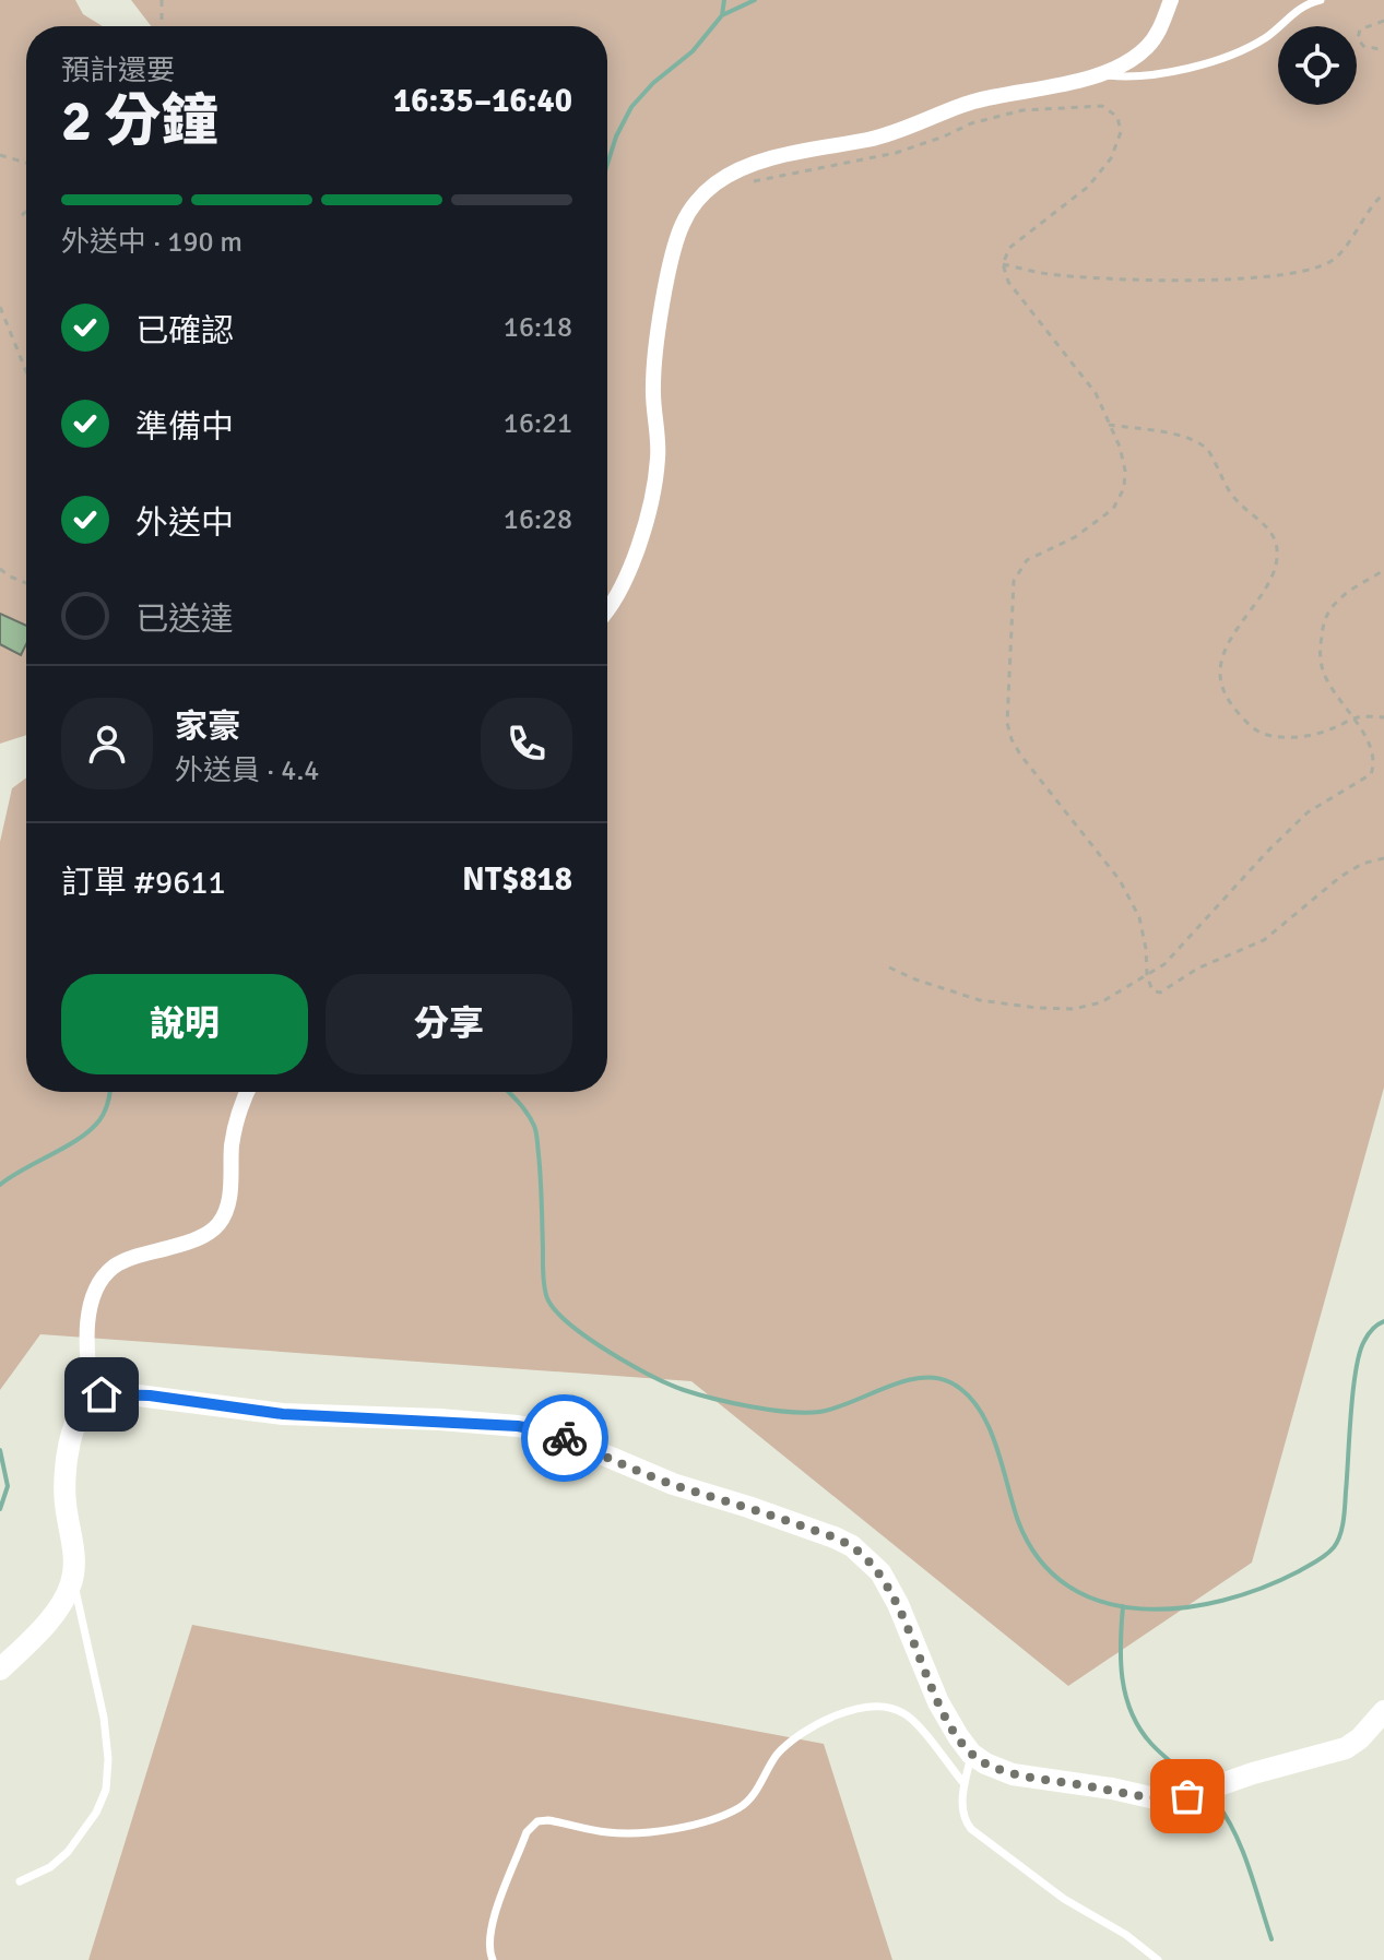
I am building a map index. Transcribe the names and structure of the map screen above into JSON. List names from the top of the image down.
{
  "page": {
    "heading": ["2 分鐘", "預計還要", "16:35–16:40"],
    "panel": [
      "家豪",
      "外送員 · 4.4",
      "訂單 #9611",
      "NT$818"
    ],
    "bar": "外送中 · 190 m",
    "list": [
      ["已確認", "16:18"],
      ["準備中", "16:21"],
      ["外送中", "16:28"],
      "已送達"
    ],
    "buttons": ["說明", "分享"]
  }
}
